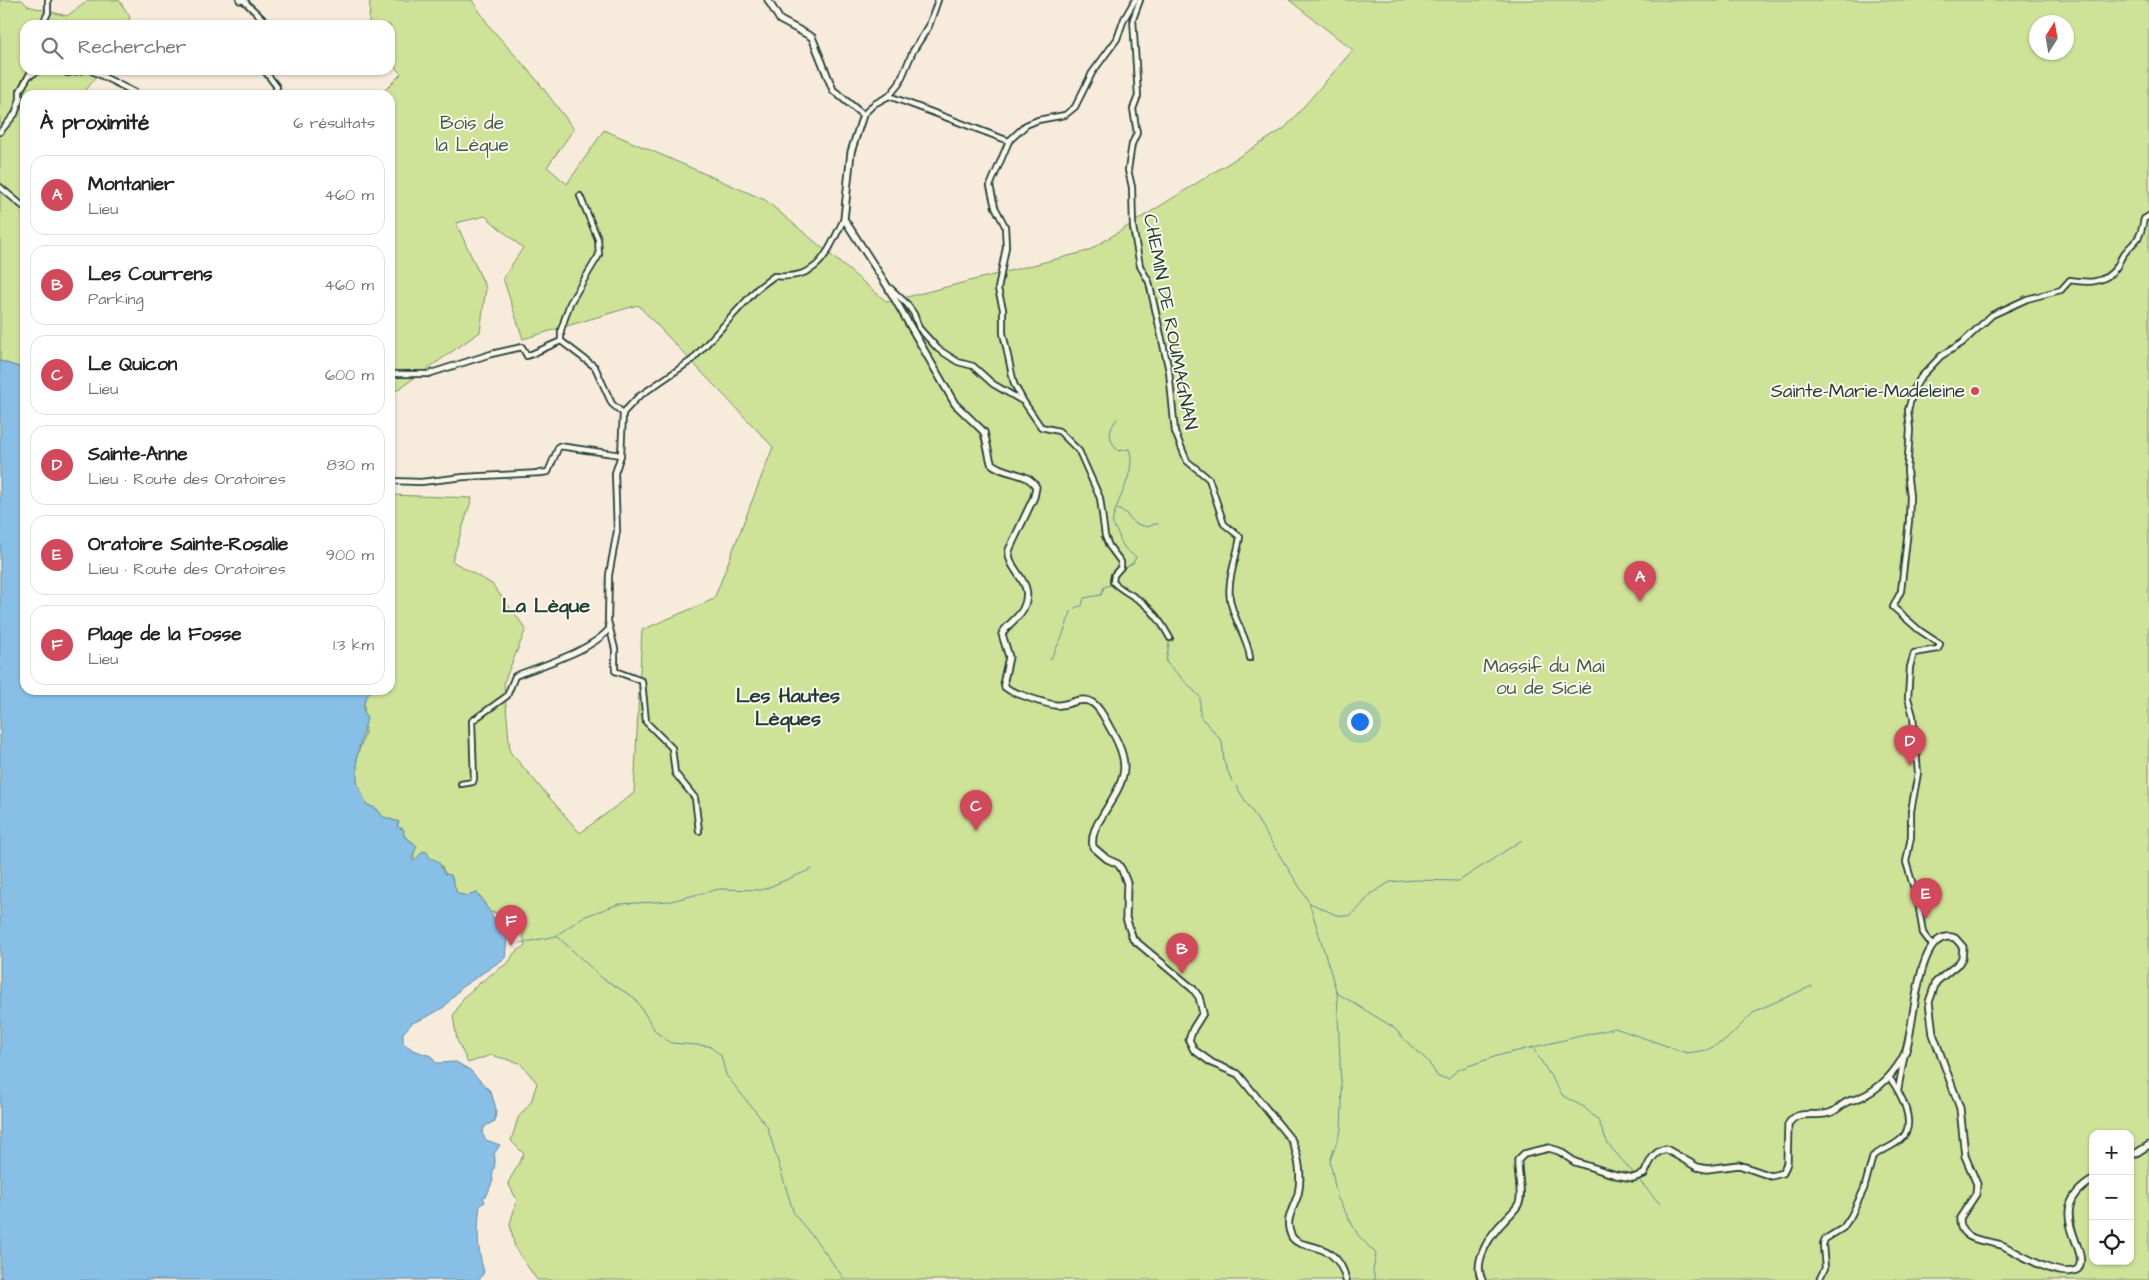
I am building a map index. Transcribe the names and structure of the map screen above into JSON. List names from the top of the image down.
{
  "streets": {
    "street": ["CHEMIN DE ROUMAGNAN"]
  },
  "districts": ["La Lèque", "Les Hautes Lèques"],
  "parks": ["Bois de la Lèque", "Massif du Mai ou de Sicié"],
  "places": ["Sainte-Marie-Madeleine"],
  "north": "top",
  "page": {
    "search": "Rechercher",
    "heading": ["À proximité", "6 résultats"],
    "list": [
      {
        "mark": "A",
        "name": "Montanier",
        "note": "Lieu",
        "value": "460 m"
      },
      {
        "mark": "B",
        "name": "Les Courrens",
        "note": "Parking",
        "value": "460 m"
      },
      {
        "mark": "C",
        "name": "Le Quicon",
        "note": "Lieu",
        "value": "600 m"
      },
      {
        "mark": "D",
        "name": "Sainte-Anne",
        "note": "Lieu · Route des Oratoires",
        "value": "830 m"
      },
      {
        "mark": "E",
        "name": "Oratoire Sainte-Rosalie",
        "note": "Lieu · Route des Oratoires",
        "value": "900 m"
      },
      {
        "mark": "F",
        "name": "Plage de la Fosse",
        "note": "Lieu",
        "value": "1.3 km"
      }
    ],
    "pins": [
      "A",
      "D",
      "C",
      "E",
      "F",
      "B"
    ],
    "map_buttons": ["+", "−"]
  }
}
